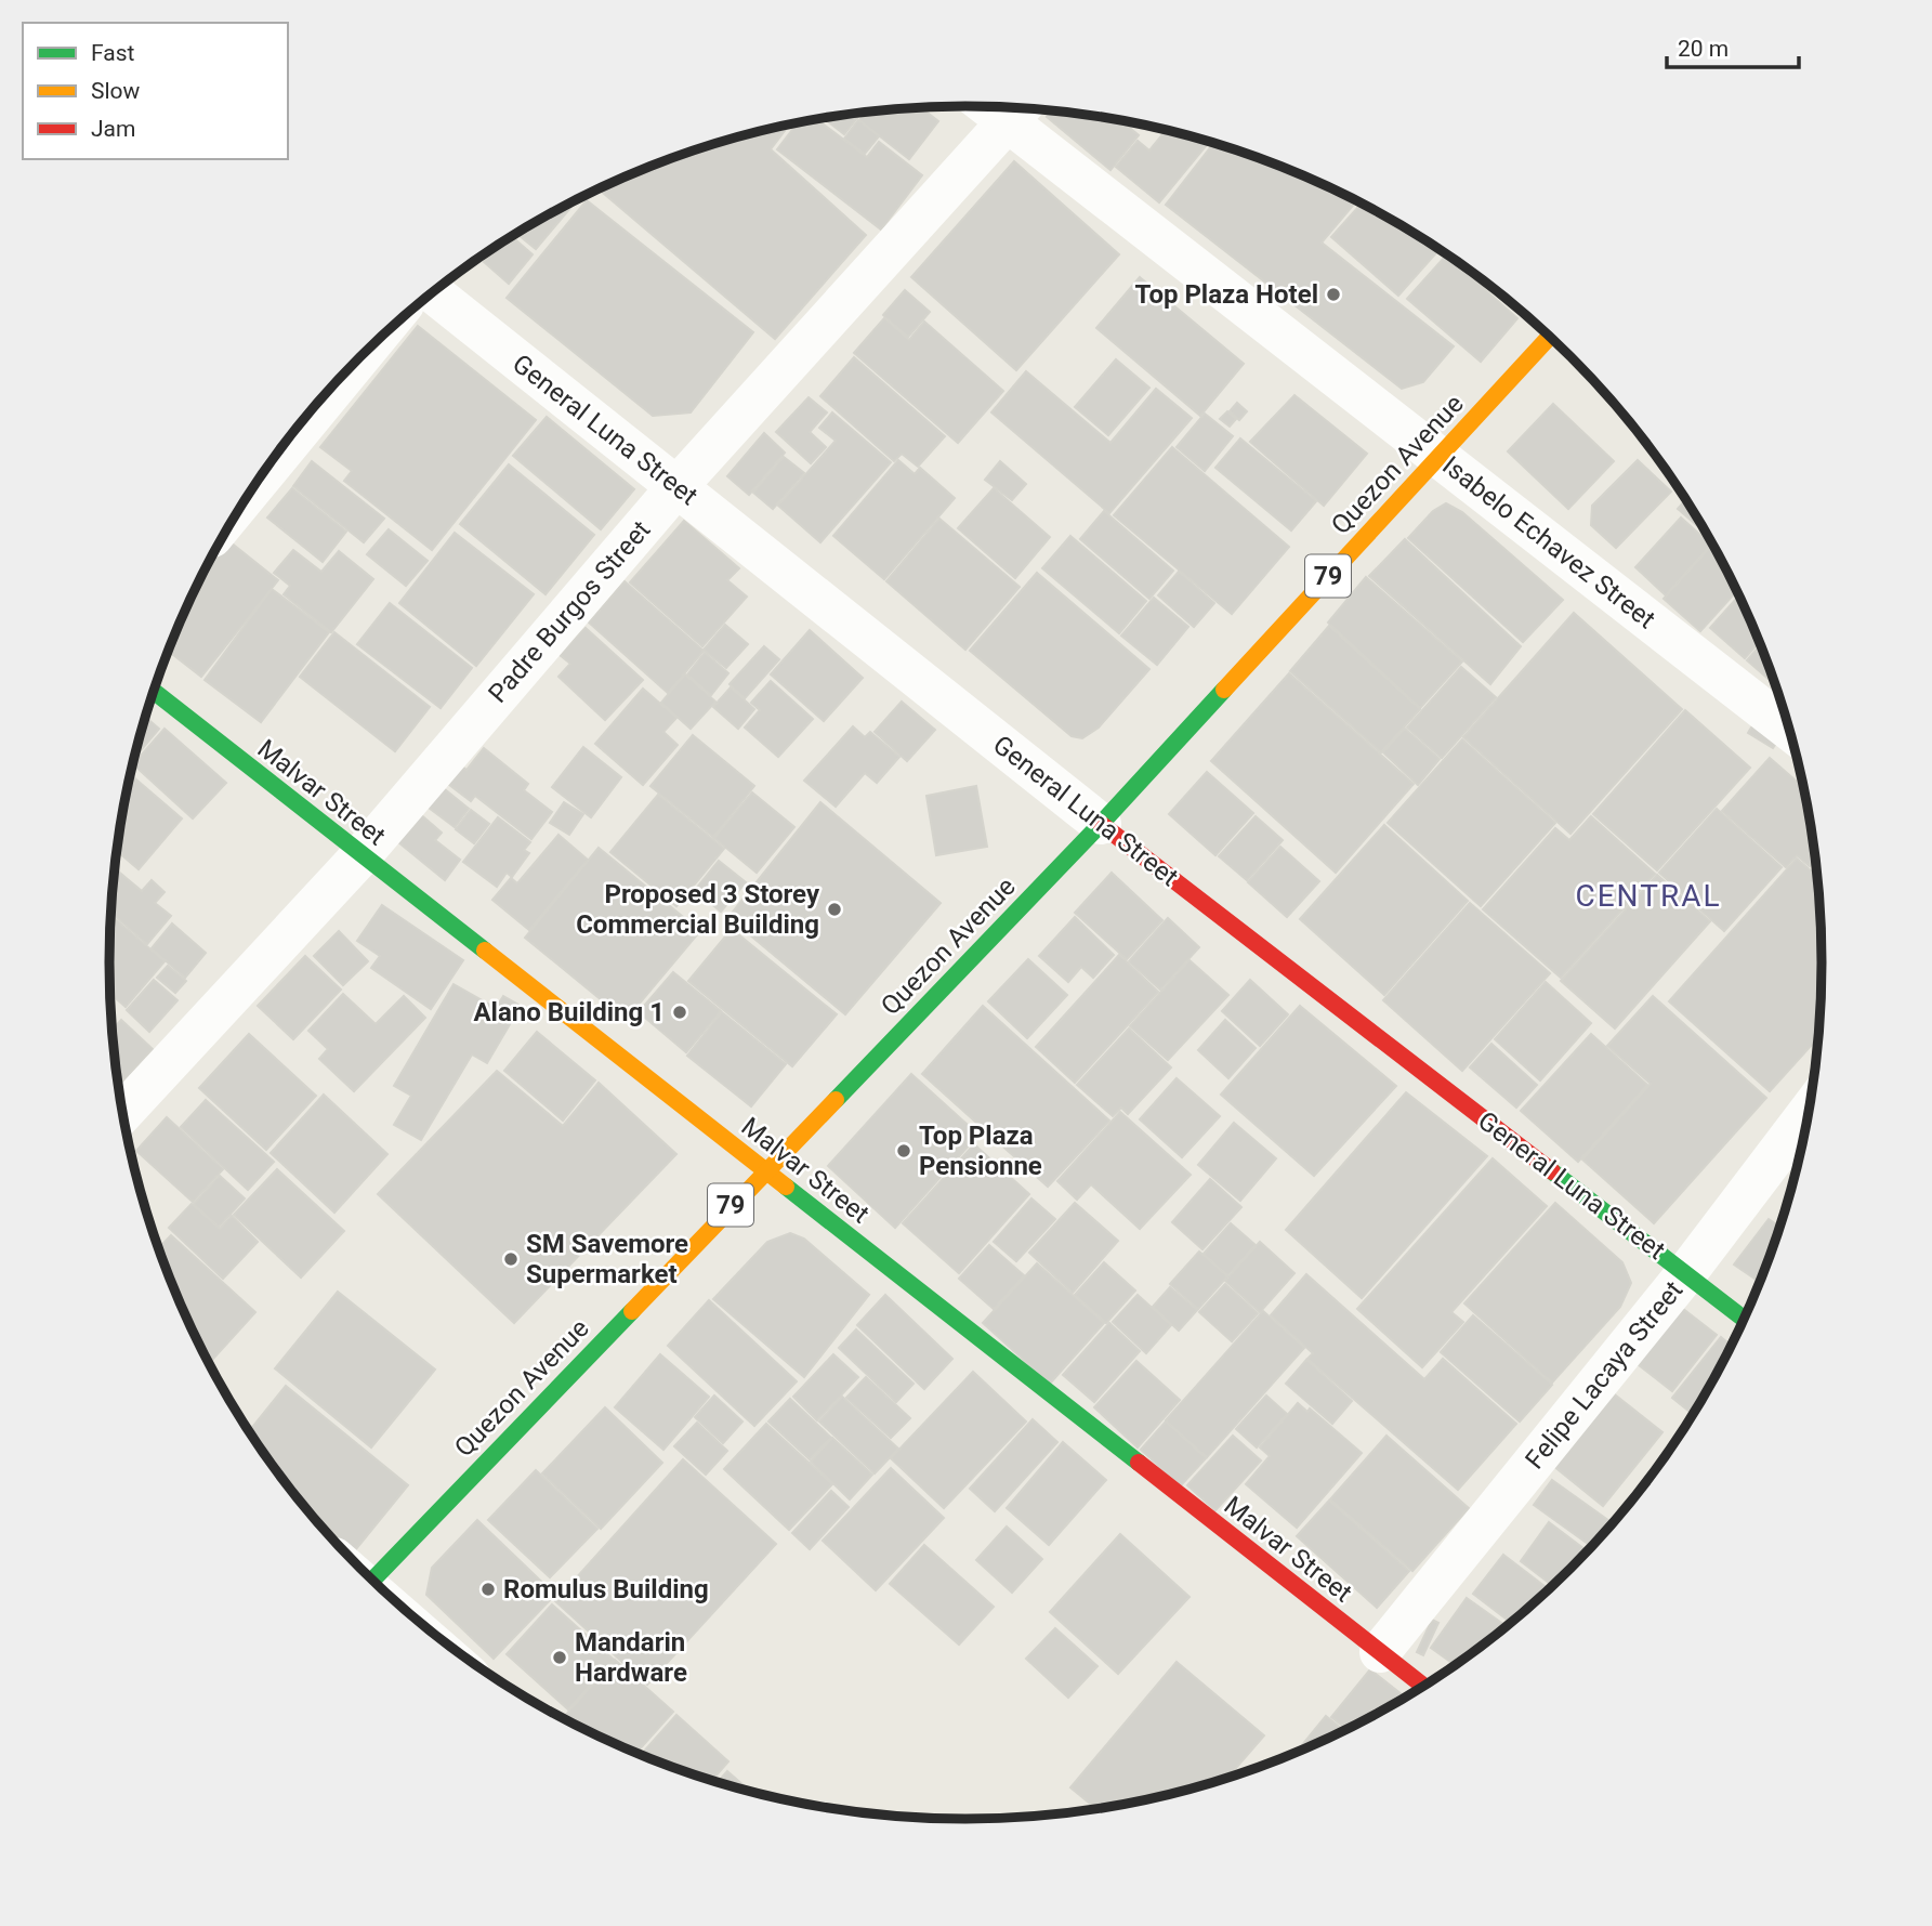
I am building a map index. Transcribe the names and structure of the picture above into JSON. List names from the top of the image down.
{
  "streets": {
    "street": [
      "General Luna Street",
      "Quezon Avenue",
      "Isabelo Echavez Street",
      "79",
      "Padre Burgos Street",
      "Malvar Street",
      "Felipe Lacaya Street"
    ]
  },
  "crossings": [
    ["General Luna Street", "Quezon Avenue"],
    ["General Luna Street", "Padre Burgos Street"],
    ["General Luna Street", "Felipe Lacaya Street"],
    ["Quezon Avenue", "Isabelo Echavez Street"],
    ["Quezon Avenue", "Malvar Street"],
    ["Isabelo Echavez Street", "Padre Burgos Street"],
    ["Padre Burgos Street", "Malvar Street"],
    ["Malvar Street", "Felipe Lacaya Street"]
  ],
  "districts": ["CENTRAL"],
  "places": [
    "Top Plaza Hotel",
    "Proposed 3 Storey Commercial Building",
    "Alano Building 1",
    "Top Plaza Pensionne",
    "SM Savemore Supermarket",
    "Romulus Building",
    "Mandarin Hardware"
  ],
  "legend": ["Fast", "Slow", "Jam"],
  "scale_bar": "20 m"
}
